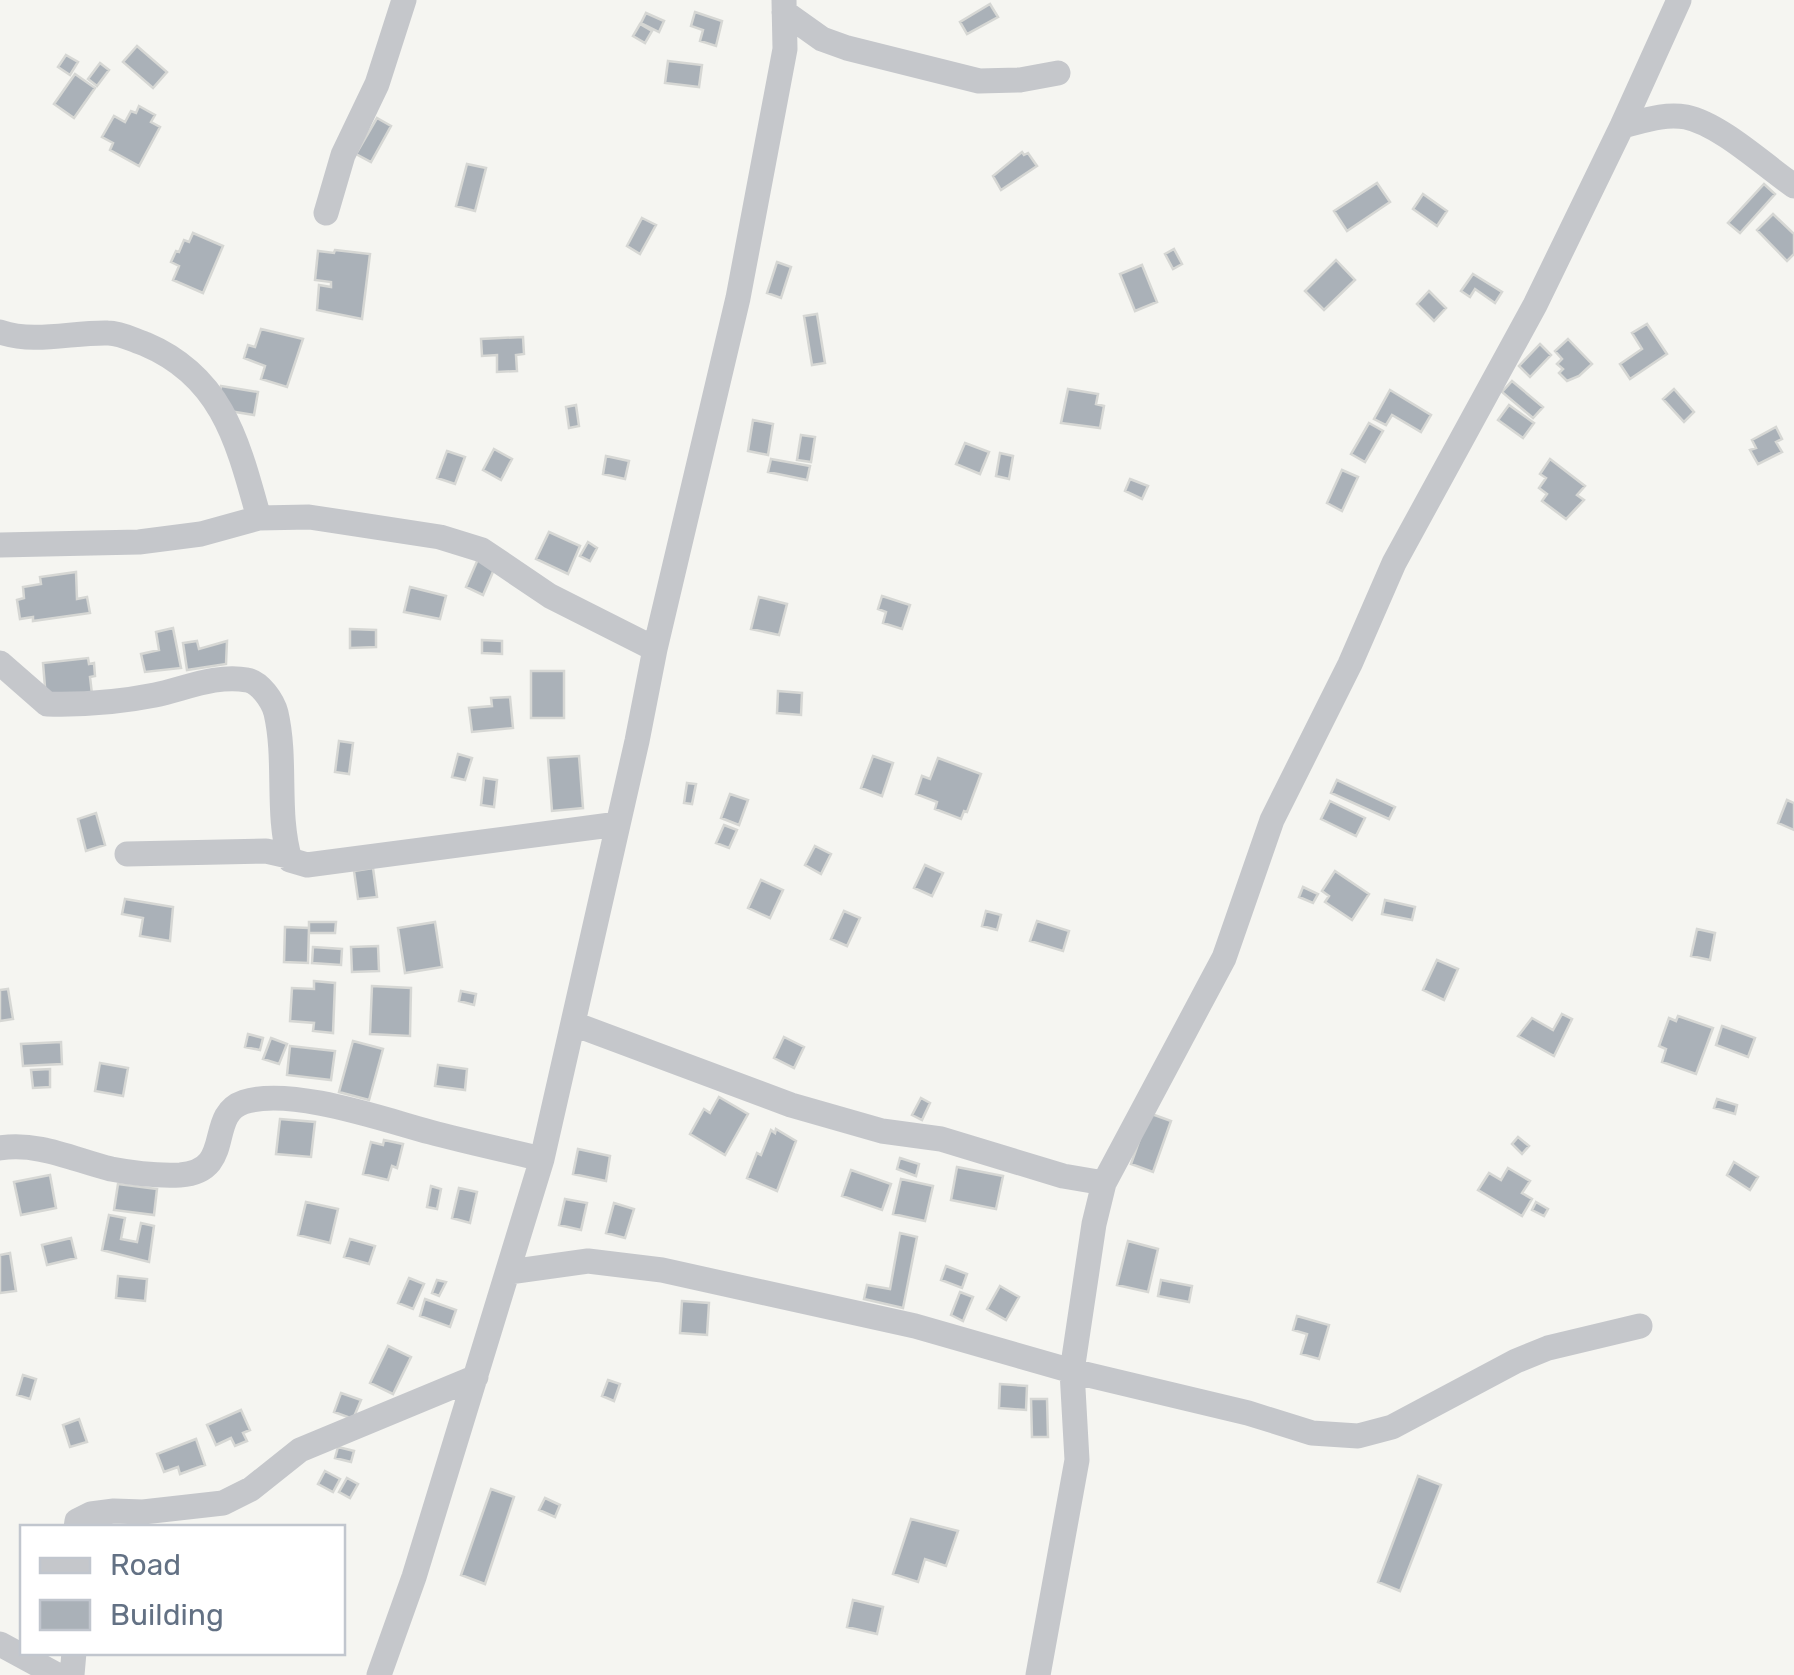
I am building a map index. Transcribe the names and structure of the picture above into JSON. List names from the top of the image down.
{
  "legend": ["Road", "Building"]
}
